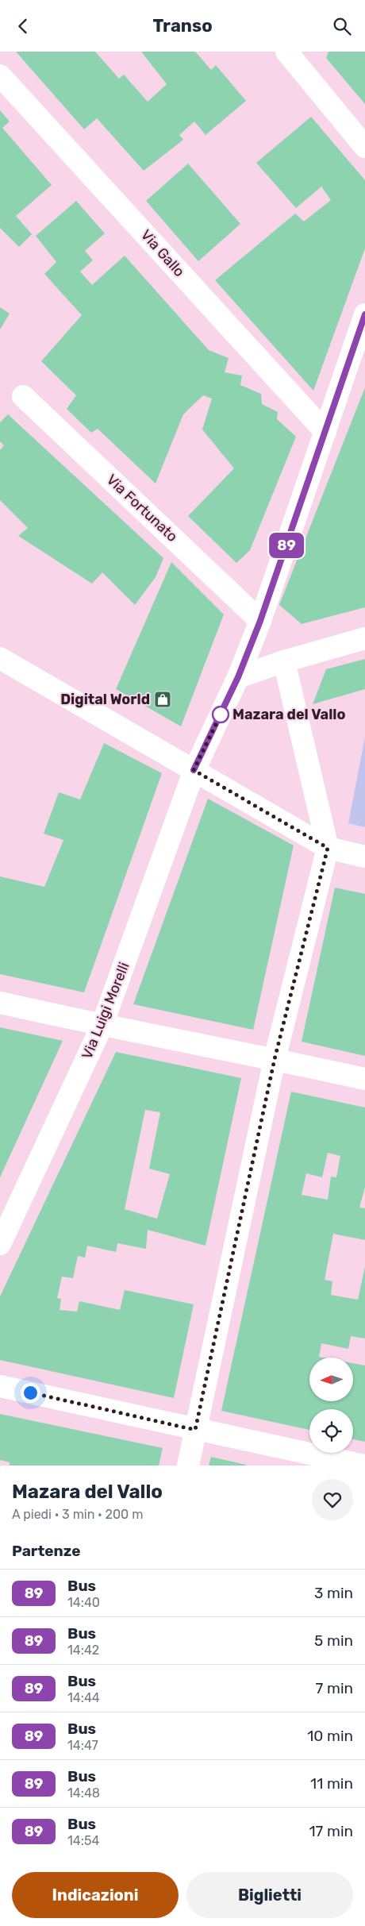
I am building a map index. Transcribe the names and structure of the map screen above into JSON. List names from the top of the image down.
{
  "streets": {
    "street": ["Via Gallo", "Via Fortunato", "Via Luigi Morelli"]
  },
  "crossings": [
    ["Via Gallo", "Via Luigi Morelli"],
    ["Via Fortunato", "Via Luigi Morelli"]
  ],
  "places": {
    "shop": ["Digital World"],
    "other": ["Mazara del Vallo"]
  },
  "lines": ["bus line 89"],
  "north": "left",
  "page": {
    "header": "Transo",
    "on_map": "89",
    "heading": [
      ["Mazara del Vallo", "A piedi · 3 min · 200 m"],
      "Partenze"
    ],
    "list": [
      {
        "mark": "89",
        "name": "Bus",
        "note": "14:40",
        "value": "3 min"
      },
      {
        "mark": "89",
        "name": "Bus",
        "note": "14:42",
        "value": "5 min"
      },
      {
        "mark": "89",
        "name": "Bus",
        "note": "14:44",
        "value": "7 min"
      },
      {
        "mark": "89",
        "name": "Bus",
        "note": "14:47",
        "value": "10 min"
      },
      {
        "mark": "89",
        "name": "Bus",
        "note": "14:48",
        "value": "11 min"
      },
      {
        "mark": "89",
        "name": "Bus",
        "note": "14:54",
        "value": "17 min"
      }
    ],
    "buttons": ["Indicazioni", "Biglietti"]
  }
}
